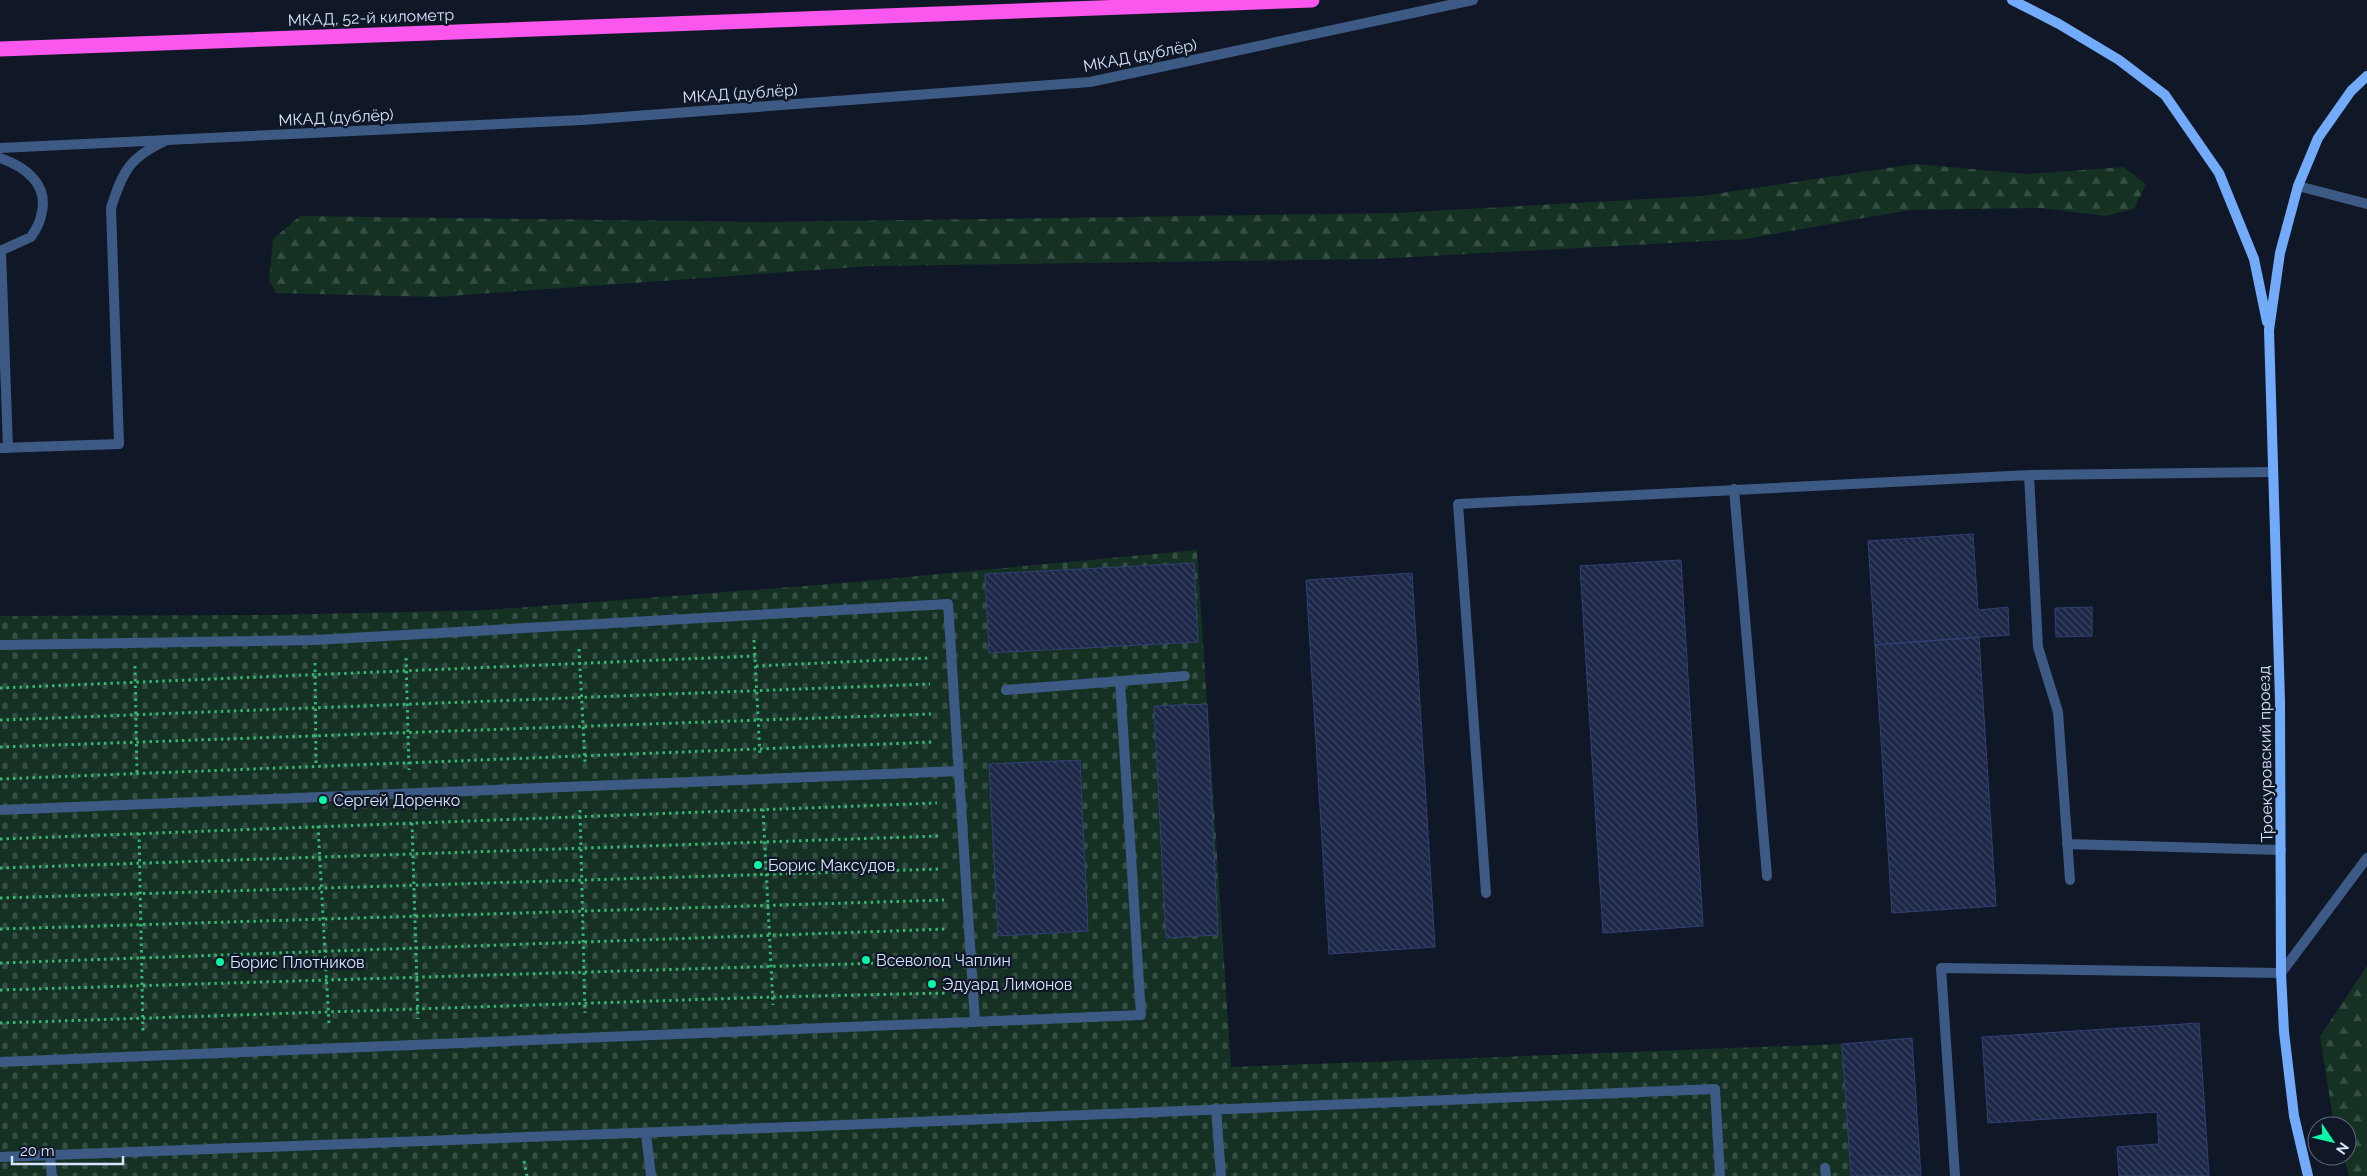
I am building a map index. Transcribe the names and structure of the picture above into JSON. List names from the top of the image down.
{
  "streets": {
    "highway": ["МКАД, 52-й километр"],
    "street": ["МКАД (дублёр)", "Троекуровский проезд"]
  },
  "places": [
    "Сергей Доренко",
    "Борис Максудов",
    "Всеволод Чаплин",
    "Борис Плотников",
    "Эдуард Лимонов"
  ],
  "scale_bar": "20 m",
  "north": "bottom right"
}
